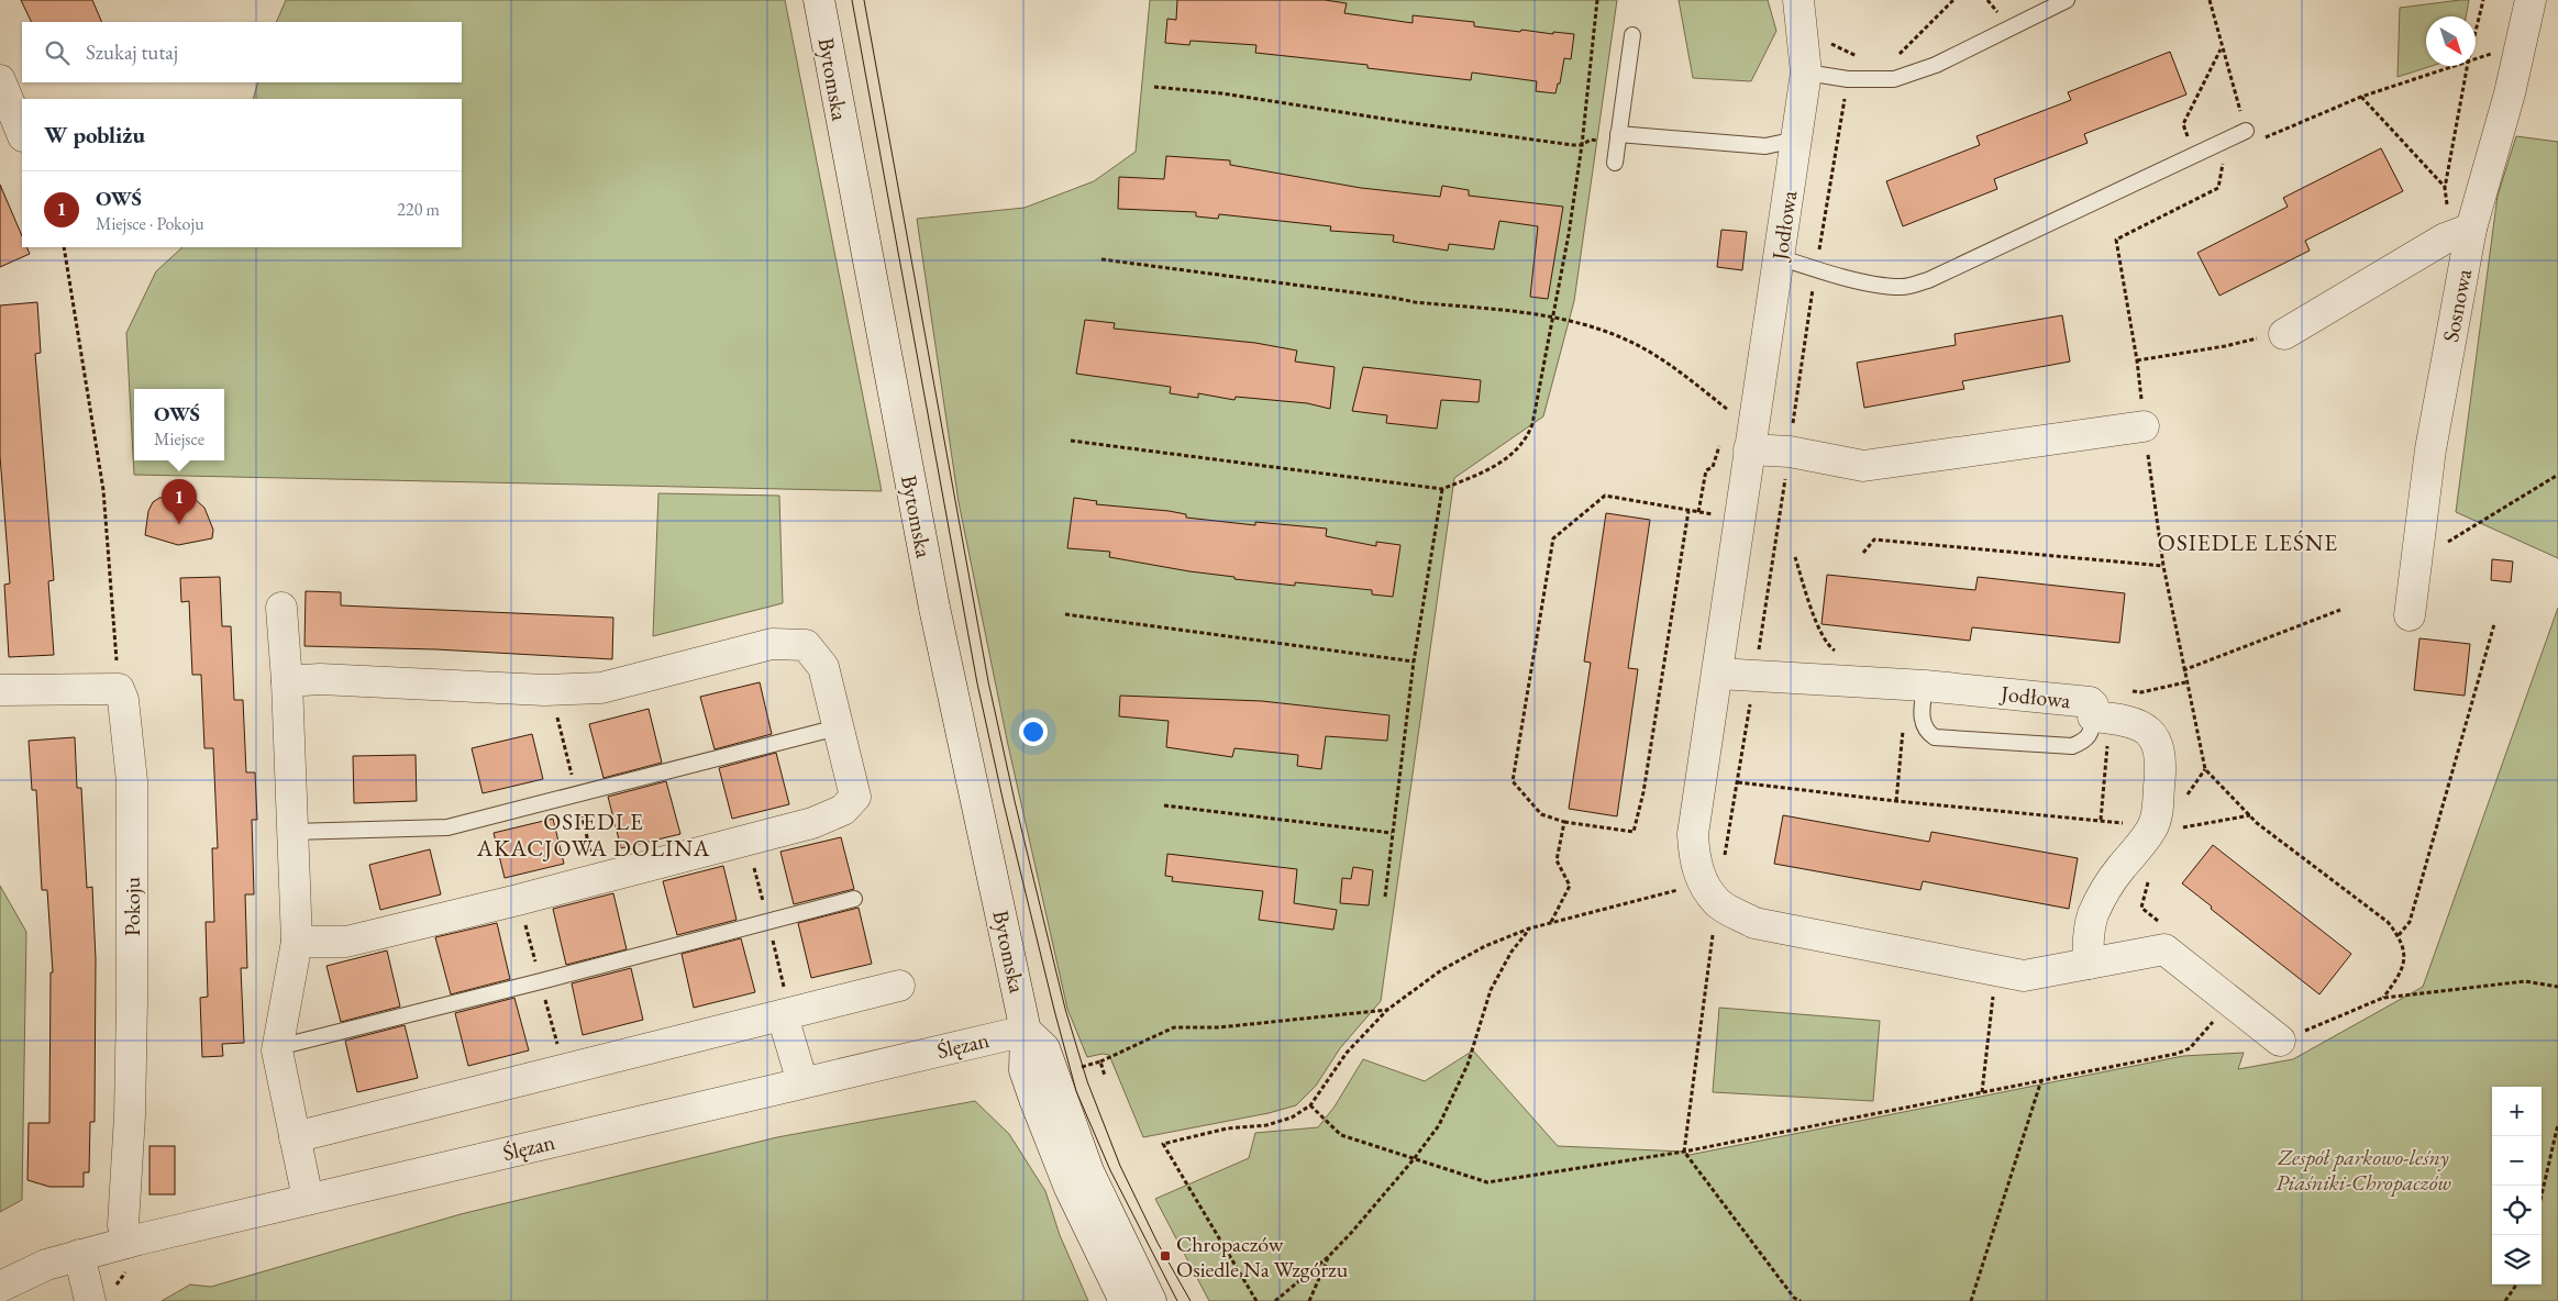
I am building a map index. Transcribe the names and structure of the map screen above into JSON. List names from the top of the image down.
{
  "streets": {
    "street": [
      "Bytomska",
      "Jodłowa",
      "Sosnowa",
      "Pokoju",
      "Ślęzan"
    ]
  },
  "crossings": [
    ["Bytomska", "Ślęzan"],
    ["Pokoju", "Ślęzan"]
  ],
  "districts": ["OSIEDLE LEŚNE", "OSIEDLE AKACJOWA DOLINA"],
  "parks": ["Zespół parkowo-leśny Piaśniki-Chropaczów"],
  "places": {
    "transit": ["Chropaczów Osiedle Na Wzgórzu"]
  },
  "north": "bottom right",
  "page": {
    "search": "Szukaj tutaj",
    "heading": "W pobliżu",
    "list": [
      {
        "mark": "1",
        "name": "OWŚ",
        "note": "Miejsce · Pokoju",
        "value": "220 m"
      }
    ],
    "popup": ["OWŚ", "Miejsce"],
    "pins": "1",
    "map_buttons": ["+", "−"]
  }
}
